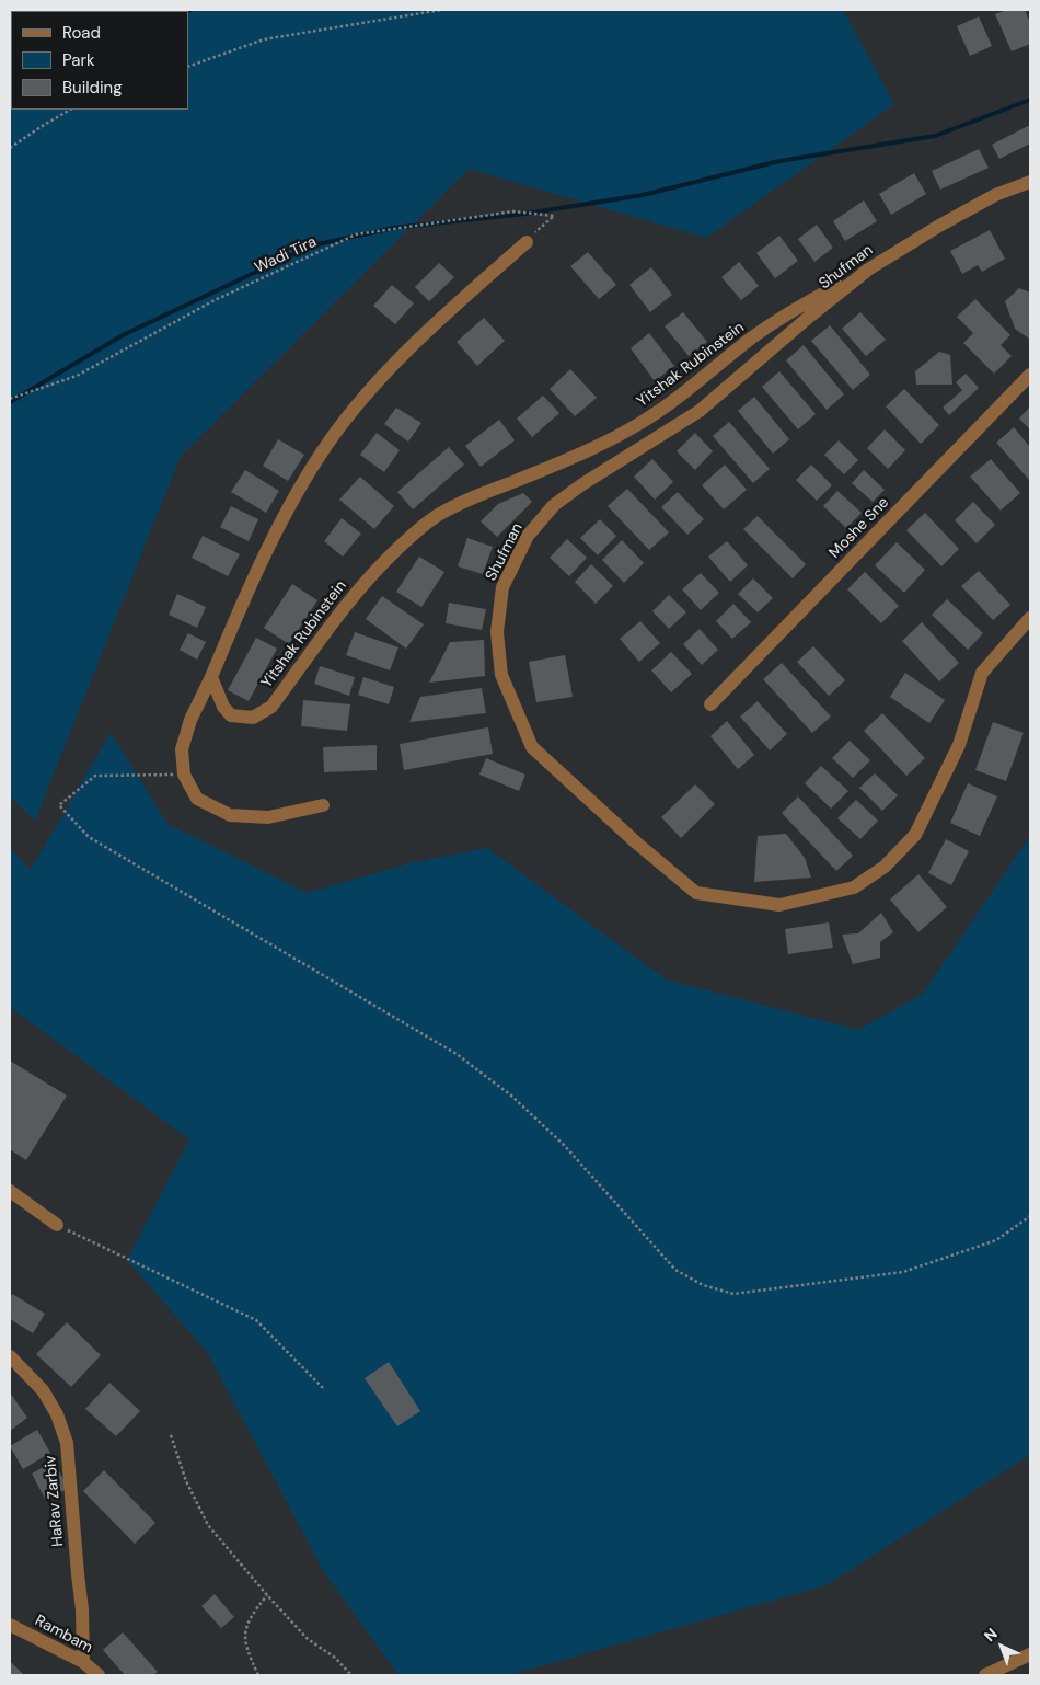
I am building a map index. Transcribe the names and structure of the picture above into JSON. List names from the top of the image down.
{
  "streets": {
    "street": [
      "Shufman",
      "Yitshak Rubinstein",
      "Moshe Sne",
      "HaRav Zarbiv",
      "Rambam"
    ],
    "path": ["Wadi Tira"]
  },
  "crossings": [
    ["Shufman", "Yitshak Rubinstein"],
    ["HaRav Zarbiv", "Rambam"]
  ],
  "legend": ["Road", "Park", "Building"],
  "north": "top left"
}
